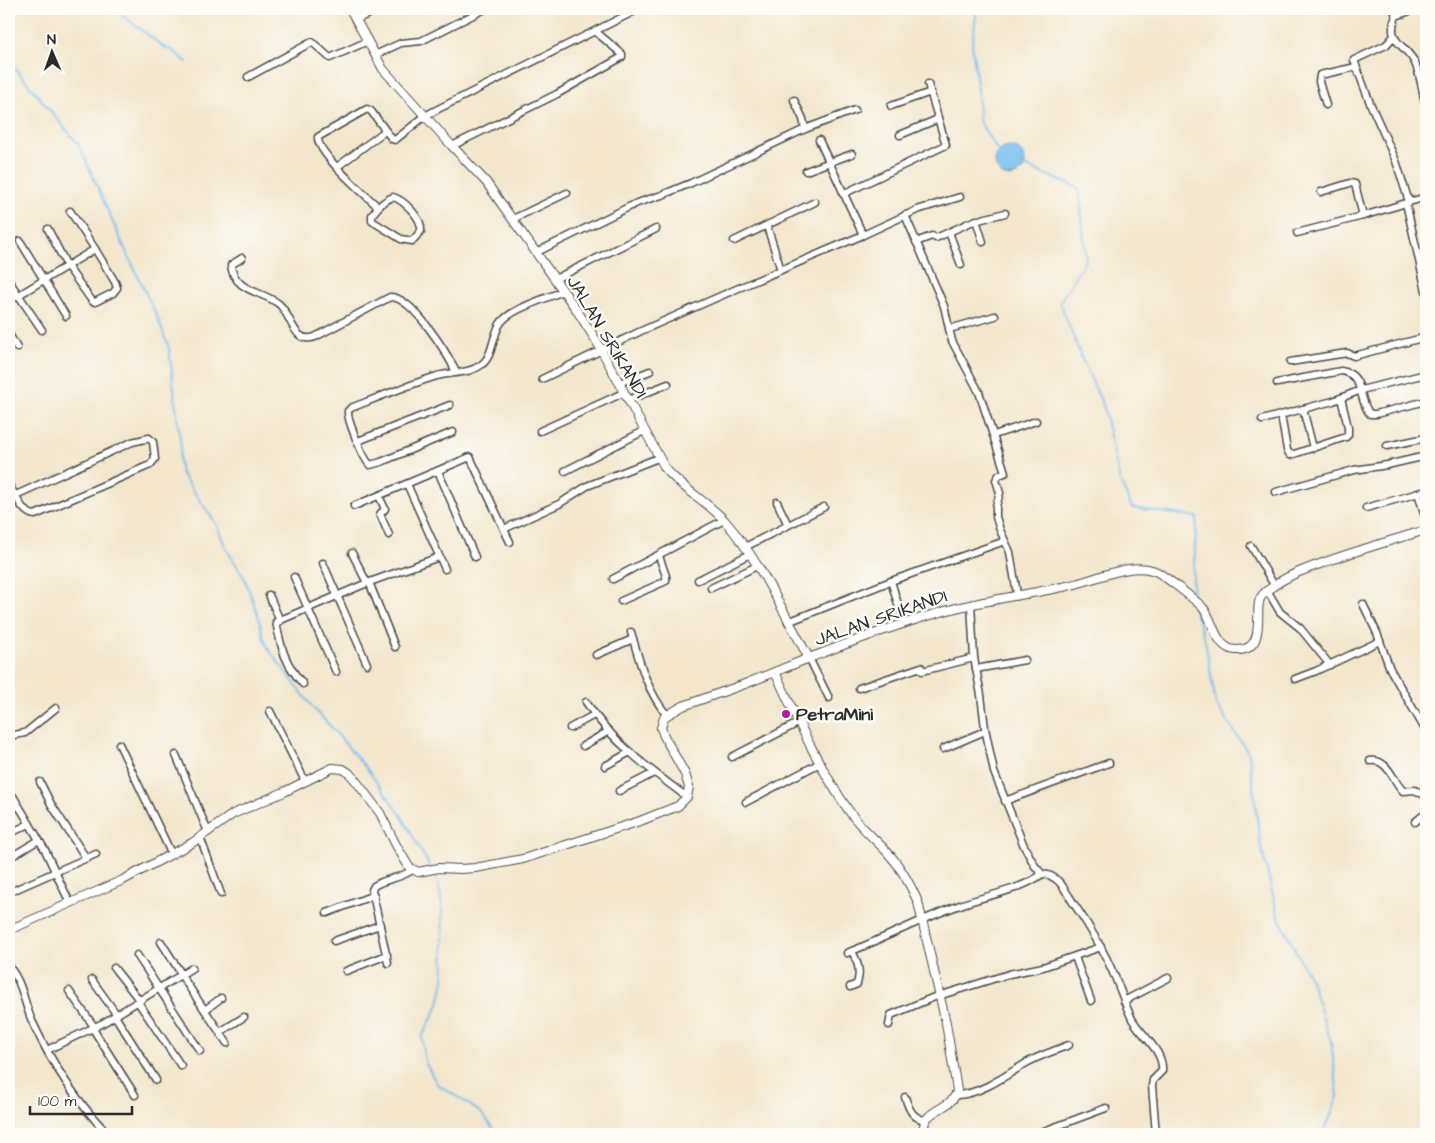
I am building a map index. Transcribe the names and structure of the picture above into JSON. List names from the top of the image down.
{
  "streets": {
    "street": ["JALAN SRIKANDI"]
  },
  "places": ["PetraMini"],
  "scale_bar": "100 m",
  "north": "top"
}
